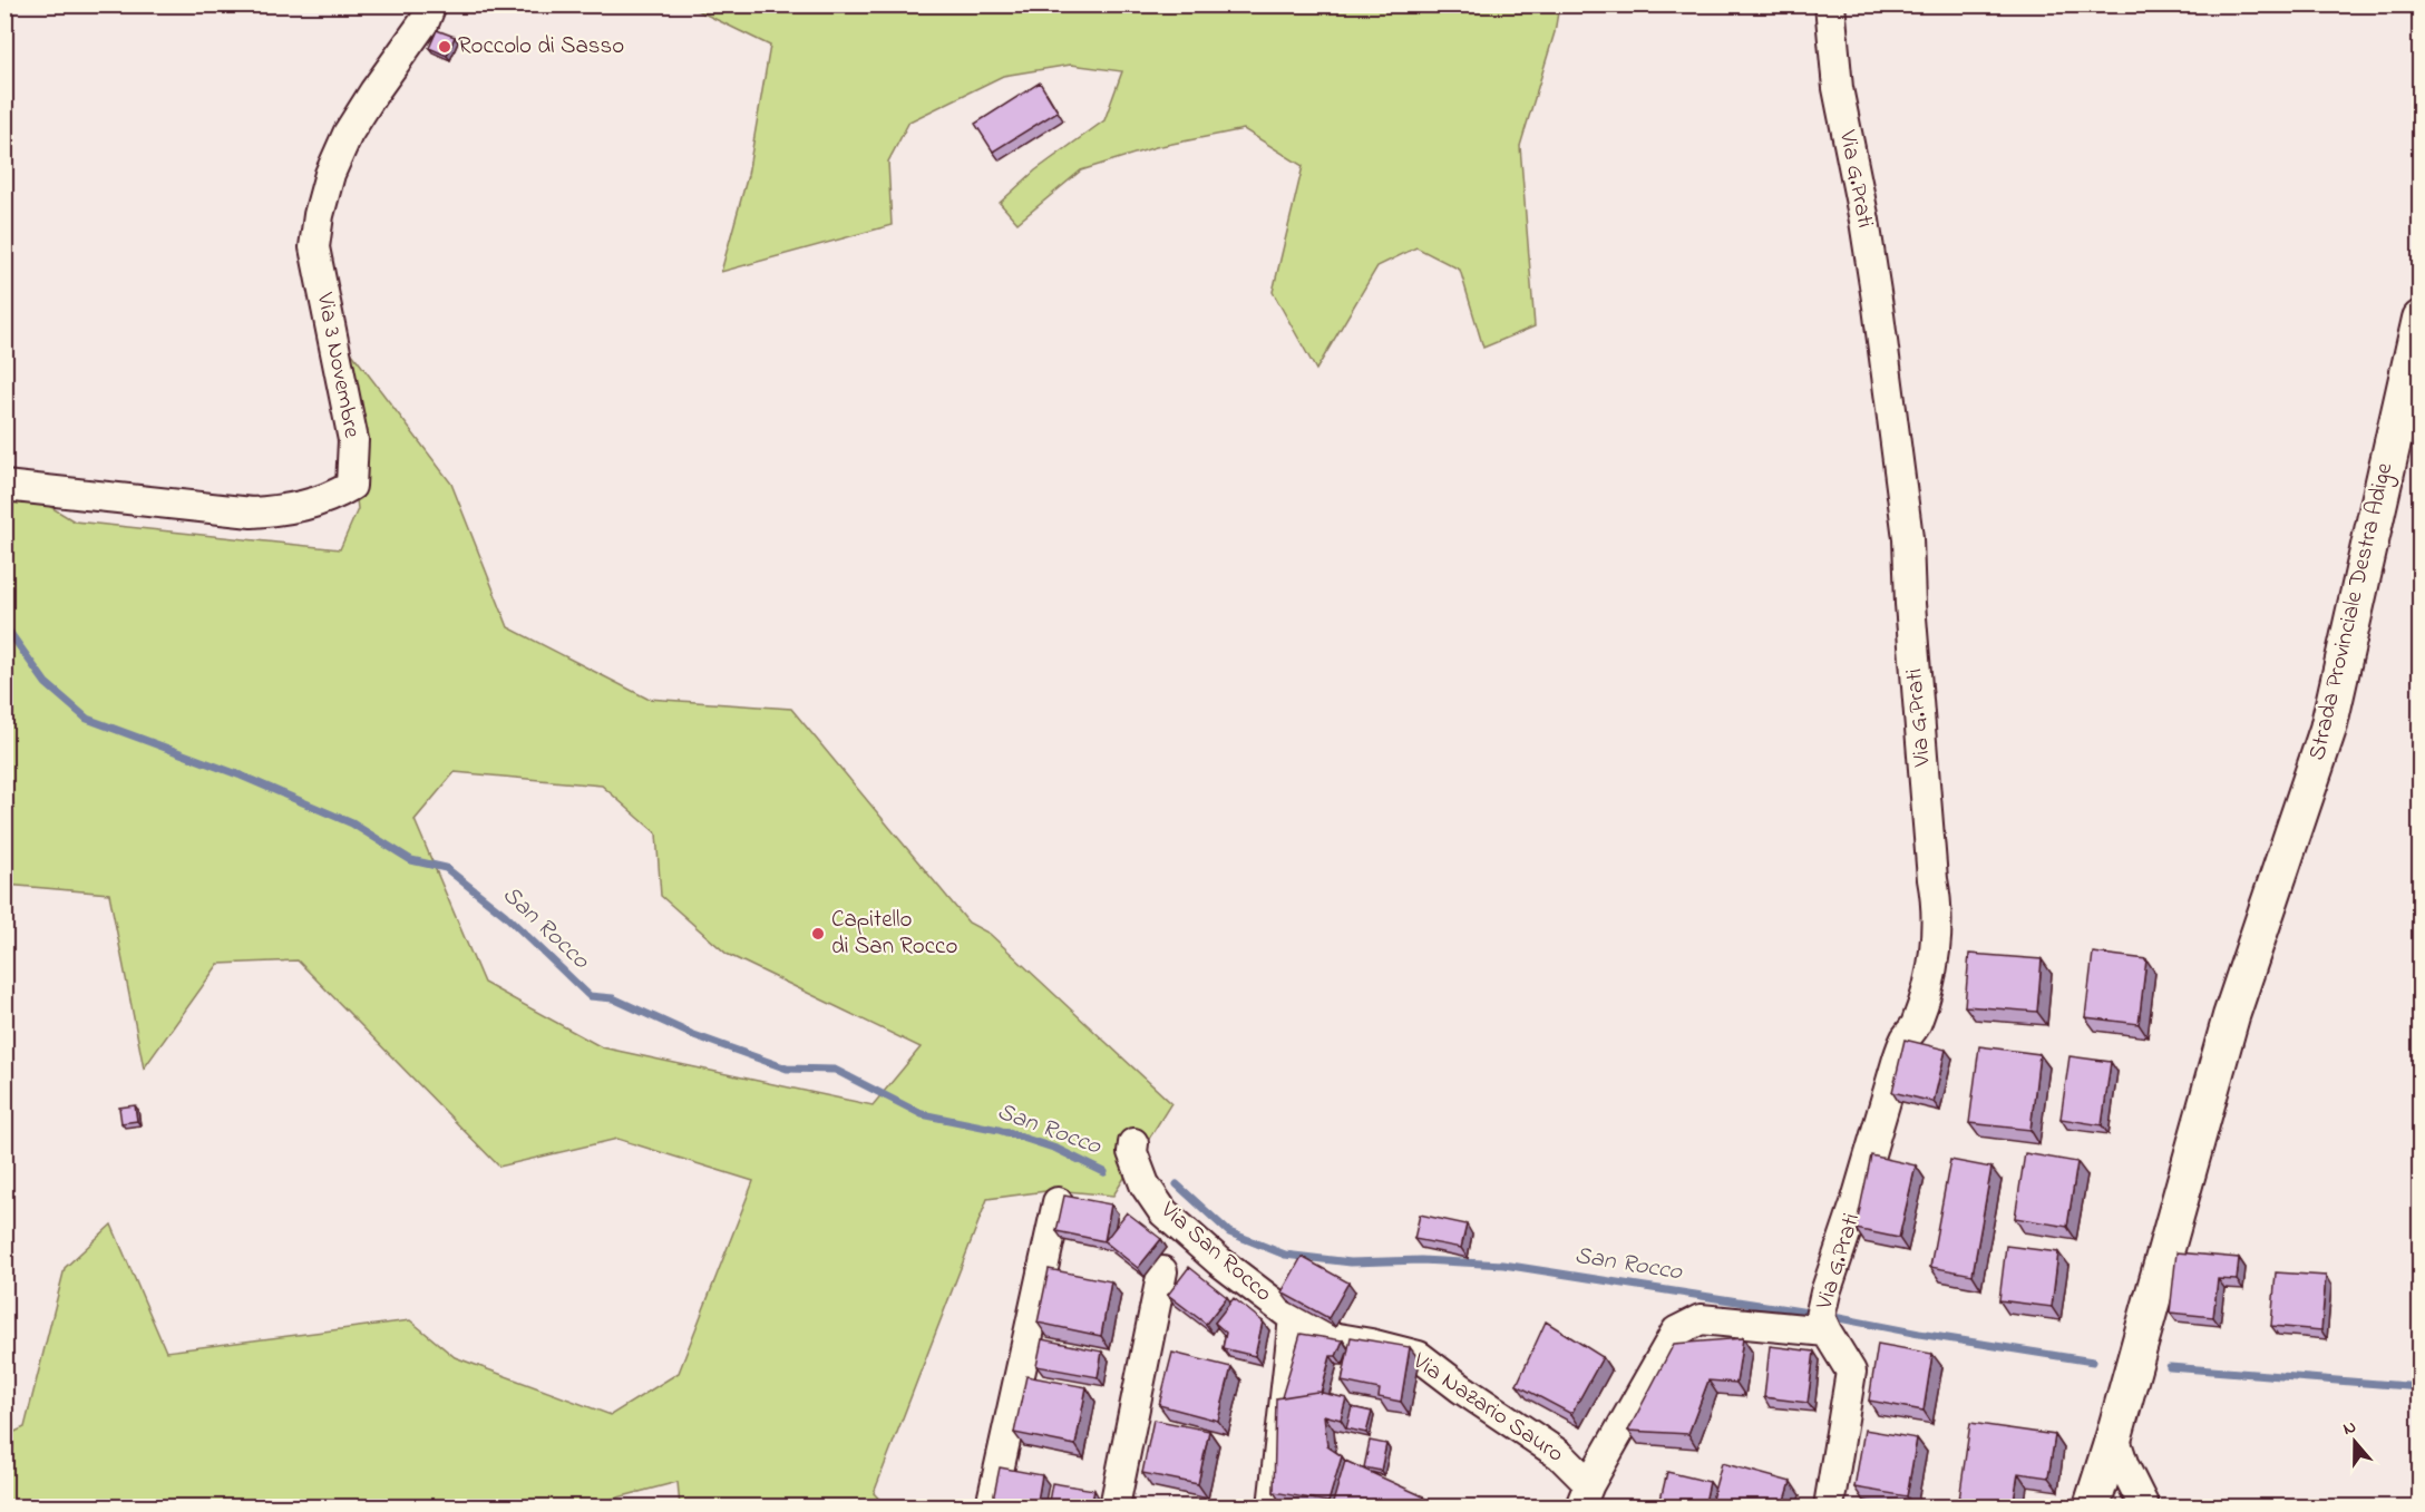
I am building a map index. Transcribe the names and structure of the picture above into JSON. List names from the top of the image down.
{
  "streets": {
    "main road": ["Strada Provinciale Destra Adige"],
    "street": [
      "Via G.Prati",
      "Via 3 Novembre",
      "Via San Rocco",
      "Via Nazario Sauro"
    ]
  },
  "crossings": [
    ["Via San Rocco", "Via Nazario Sauro"]
  ],
  "water": ["San Rocco"],
  "places": ["Roccolo di Sasso", "Capitello di San Rocco"],
  "north": "top"
}
